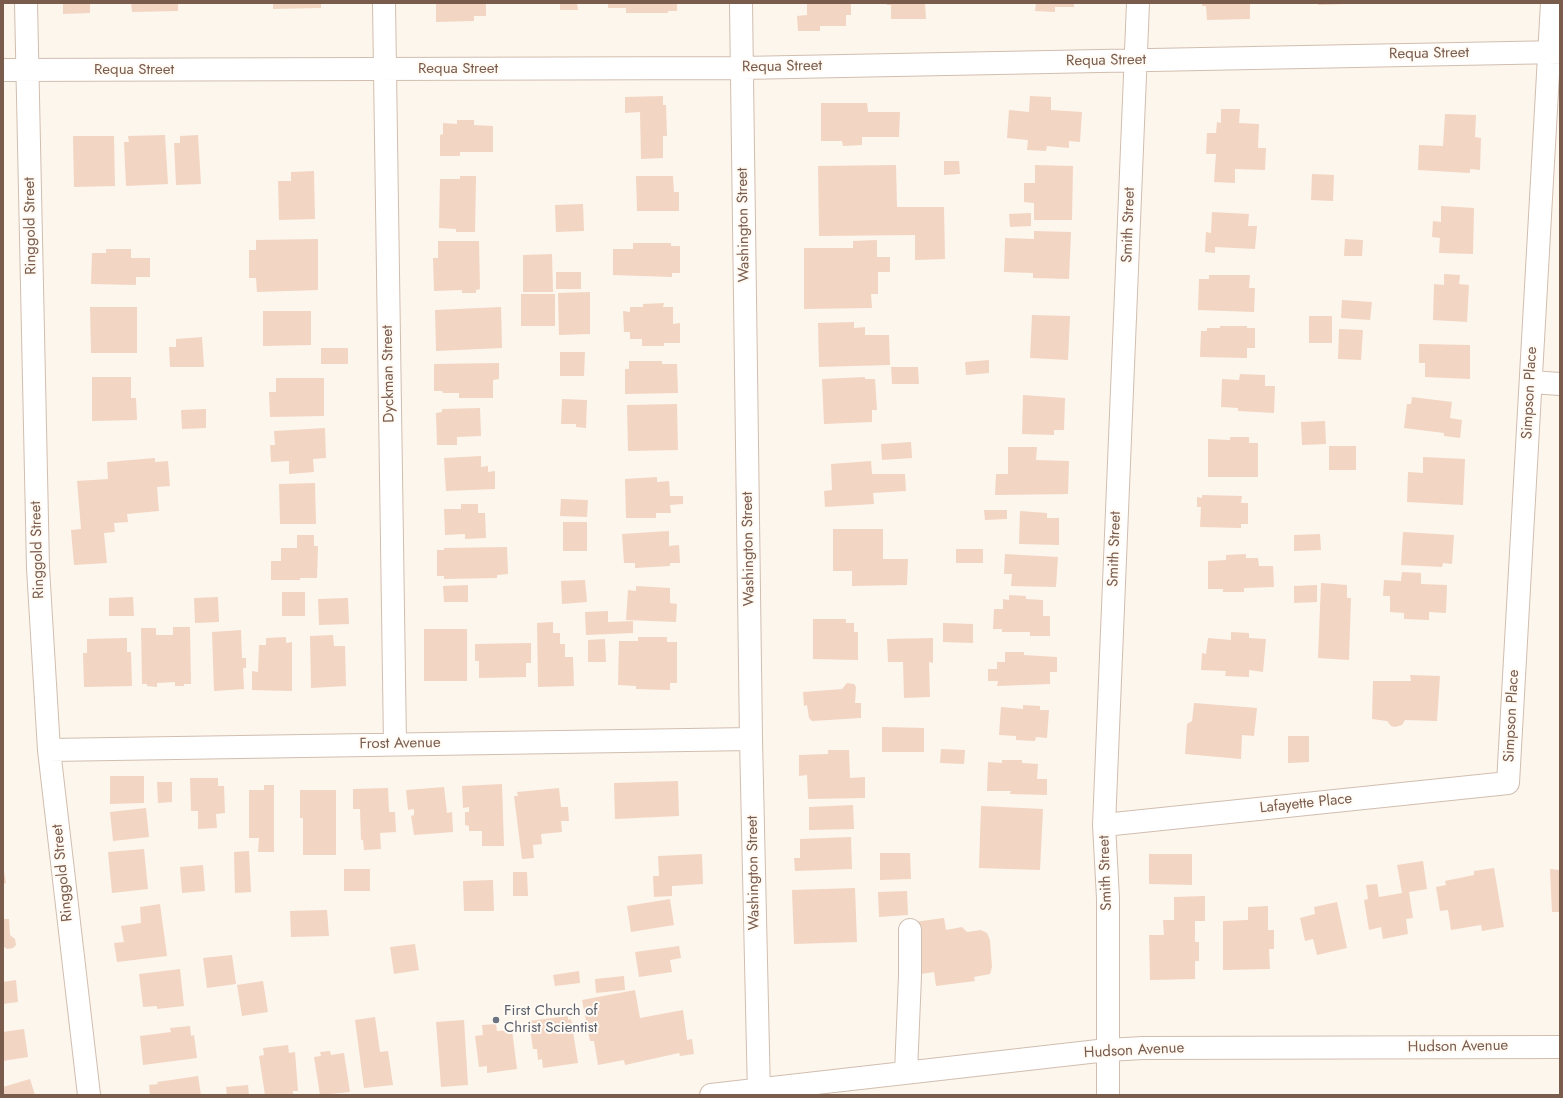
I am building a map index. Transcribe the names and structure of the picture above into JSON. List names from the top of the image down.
{
  "streets": {
    "street": [
      "Requa Street",
      "Washington Street",
      "Smith Street",
      "Ringgold Street",
      "Dyckman Street",
      "Simpson Place",
      "Frost Avenue",
      "Lafayette Place",
      "Hudson Avenue"
    ]
  },
  "crossings": [
    ["Requa Street", "Washington Street"],
    ["Requa Street", "Smith Street"],
    ["Requa Street", "Ringgold Street"],
    ["Requa Street", "Dyckman Street"],
    ["Requa Street", "Simpson Place"],
    ["Washington Street", "Frost Avenue"],
    ["Washington Street", "Hudson Avenue"],
    ["Smith Street", "Lafayette Place"],
    ["Smith Street", "Hudson Avenue"],
    ["Ringgold Street", "Frost Avenue"],
    ["Dyckman Street", "Frost Avenue"],
    ["Simpson Place", "Lafayette Place"]
  ],
  "places": ["First Church of Christ Scientist"]
}
